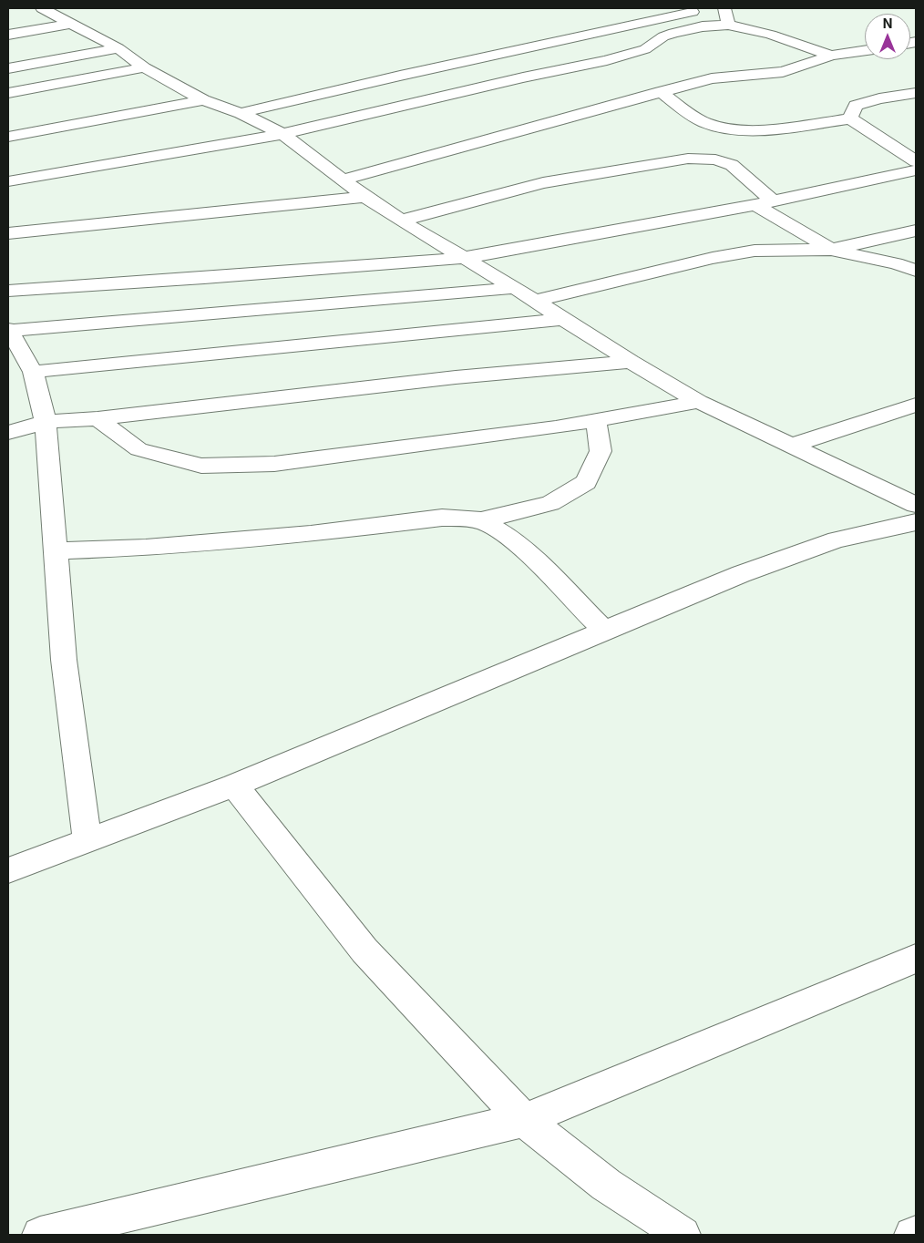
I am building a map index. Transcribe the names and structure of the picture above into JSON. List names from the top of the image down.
{
  "north": "top"
}
